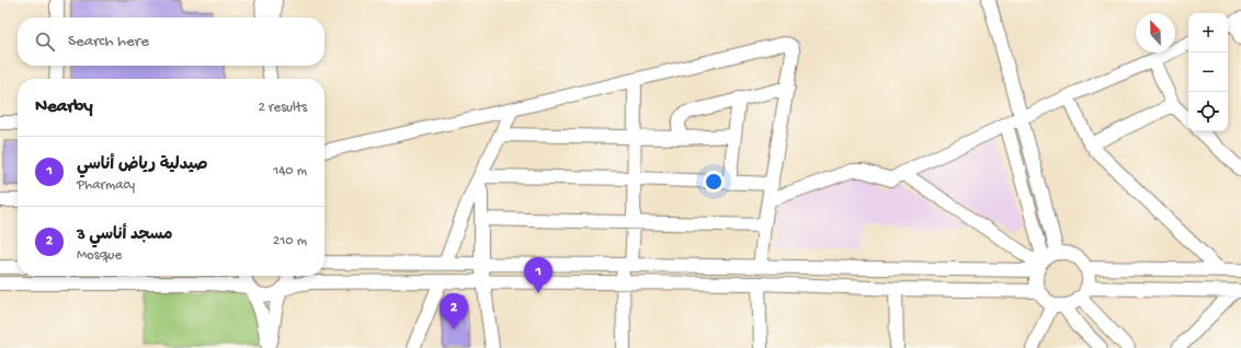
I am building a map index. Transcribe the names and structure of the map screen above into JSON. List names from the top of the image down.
{
  "north": "top",
  "page": {
    "map_buttons": ["+", "−"],
    "search": "Search here",
    "heading": ["Nearby", "2 results"],
    "list": [
      {
        "mark": "1",
        "name": "صيدلية رياض أناسي",
        "note": "Pharmacy",
        "value": "140 m"
      },
      {
        "mark": "2",
        "name": "مسجد أناسي 3",
        "note": "Mosque",
        "value": "210 m"
      }
    ],
    "pins": ["1", "2"]
  }
}
